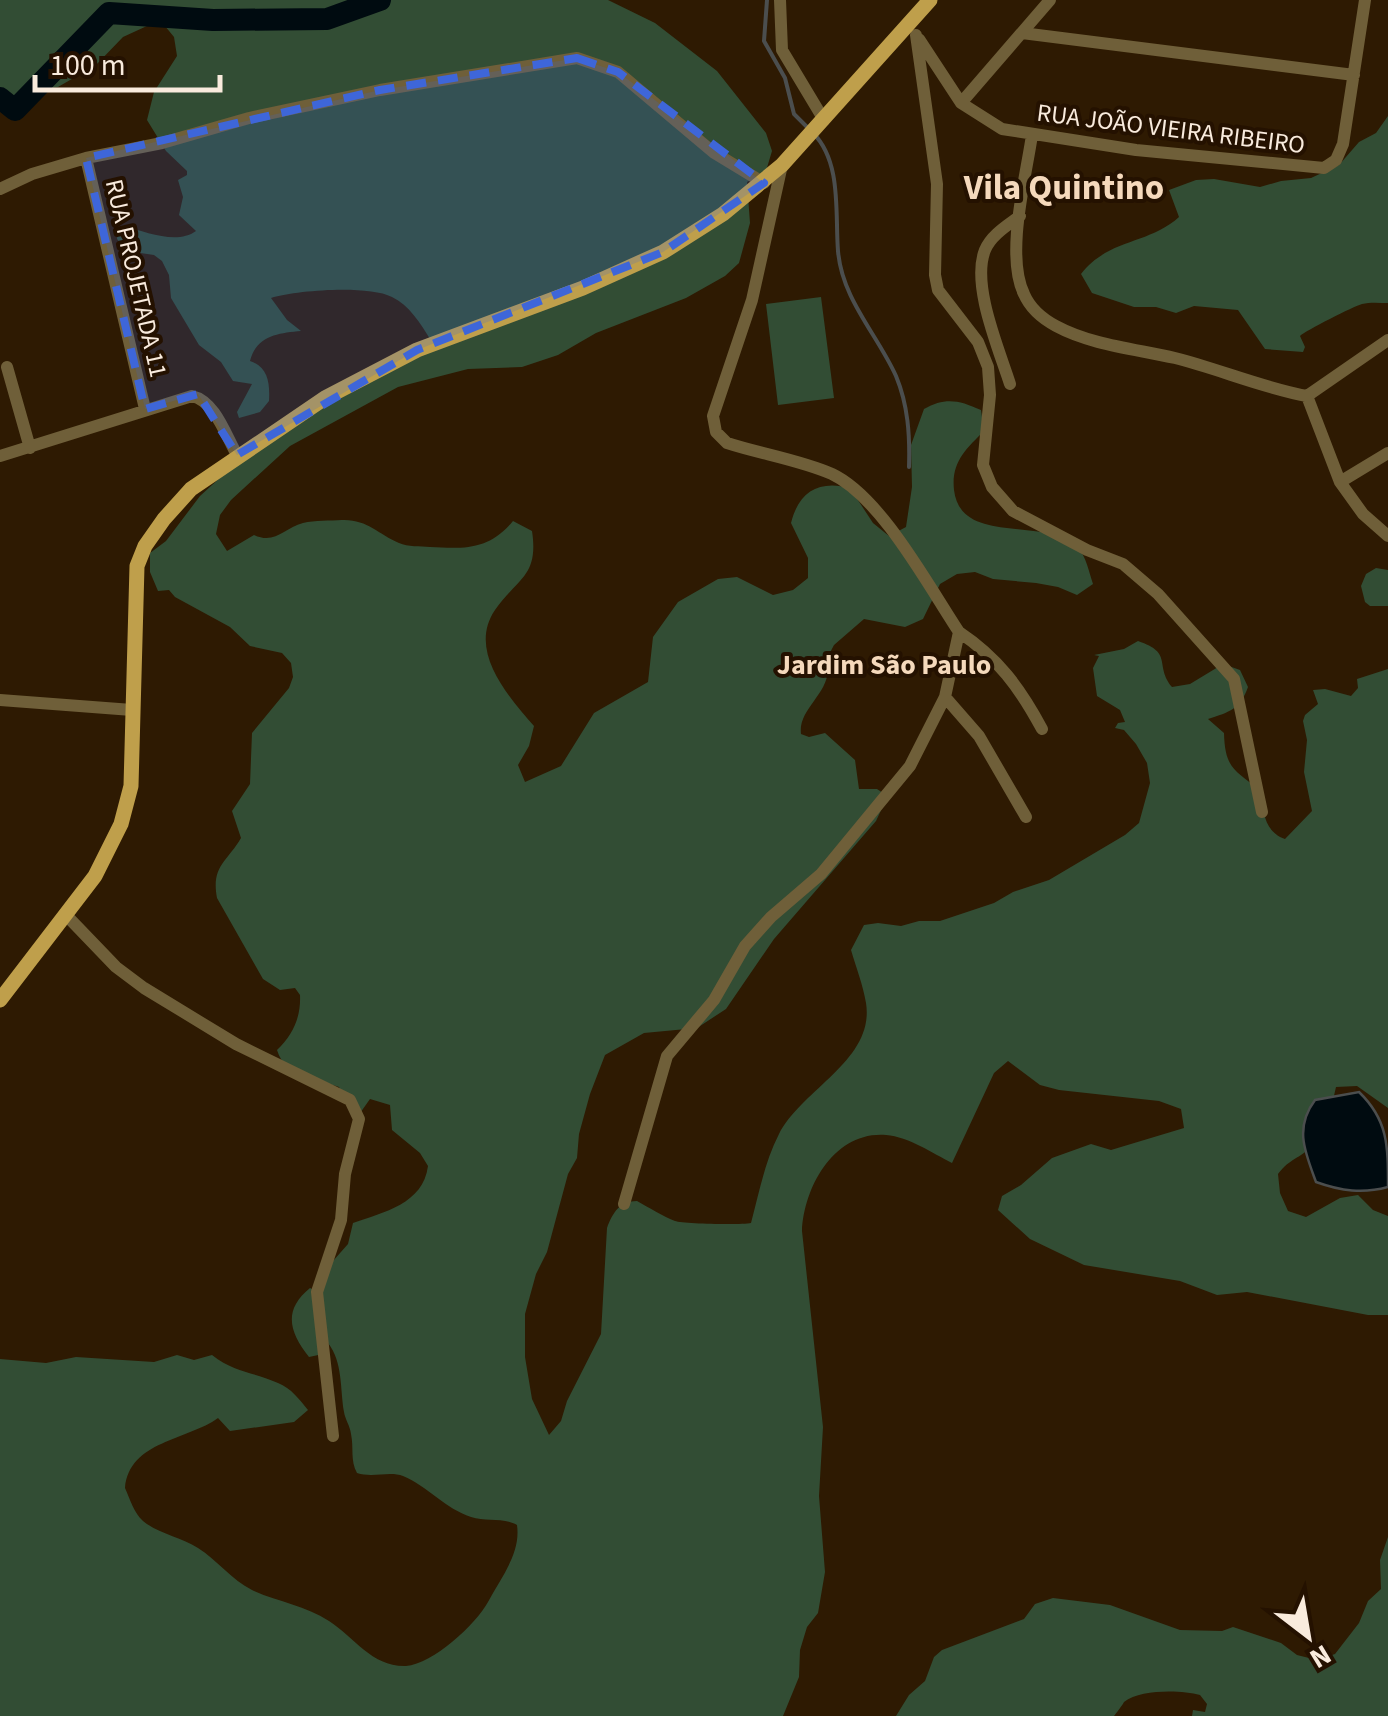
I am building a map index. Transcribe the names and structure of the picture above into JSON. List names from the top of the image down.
{
  "streets": {
    "street": ["RUA JOÃO VIEIRA RIBEIRO", "RUA PROJETADA 11"]
  },
  "districts": ["Vila Quintino", "Jardim São Paulo"],
  "scale_bar": "100 m",
  "north": "bottom right"
}
